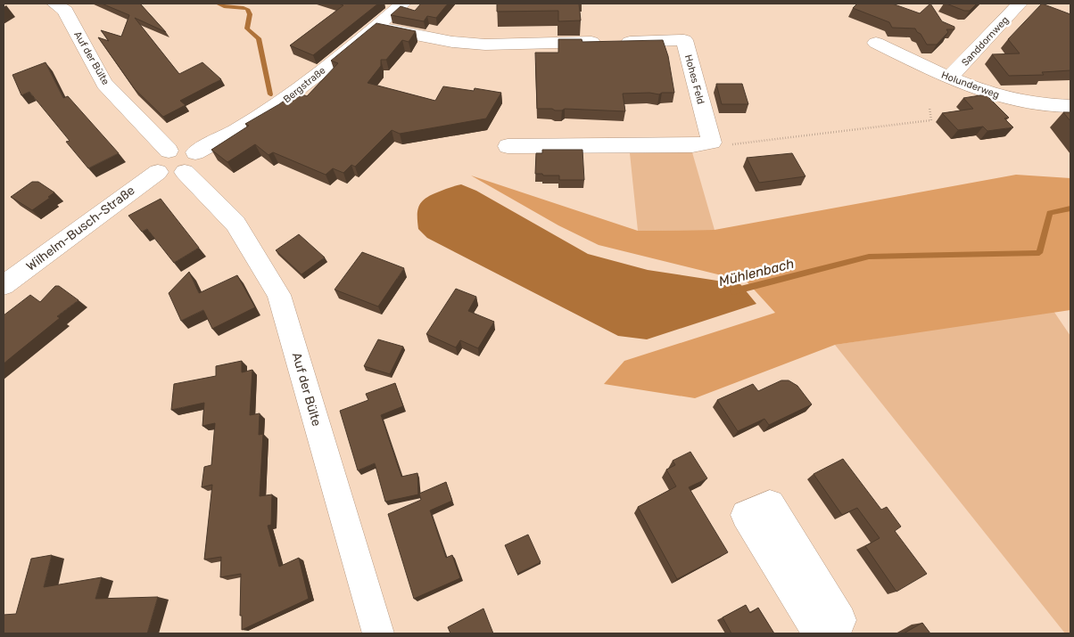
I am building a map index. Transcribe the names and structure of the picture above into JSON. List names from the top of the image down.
{
  "streets": {
    "street": [
      "Sanddornweg",
      "Auf der Bülte",
      "Hohes Feld",
      "Bergstraße",
      "Holunderweg",
      "Wilhelm-Busch-Straße"
    ]
  },
  "crossings": [
    ["Sanddornweg", "Holunderweg"],
    ["Auf der Bülte", "Bergstraße"],
    ["Auf der Bülte", "Wilhelm-Busch-Straße"],
    ["Hohes Feld", "Bergstraße"],
    ["Bergstraße", "Wilhelm-Busch-Straße"]
  ],
  "water": ["Mühlenbach"]
}
